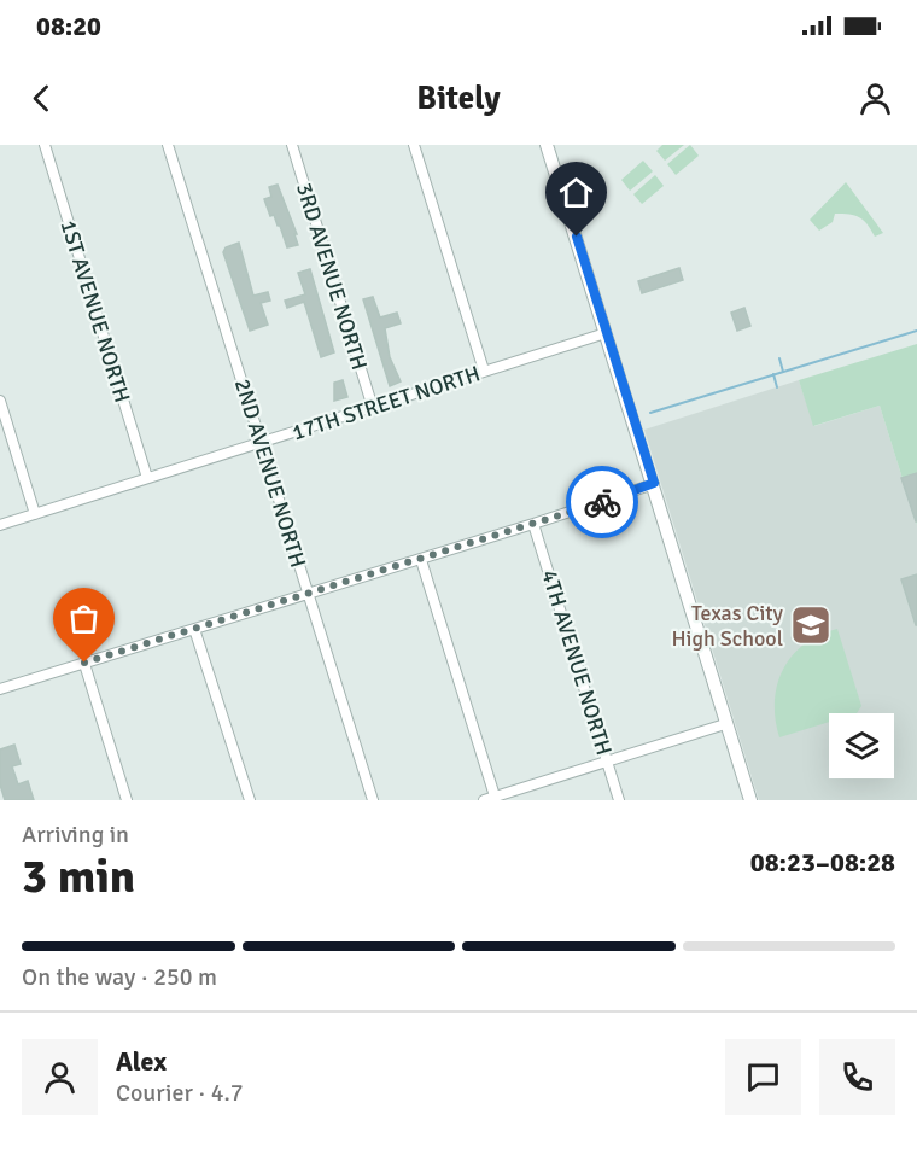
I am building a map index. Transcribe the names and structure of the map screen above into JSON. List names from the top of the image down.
{
  "streets": {
    "street": [
      "3RD AVENUE NORTH",
      "1ST AVENUE NORTH",
      "17TH STREET NORTH",
      "2ND AVENUE NORTH",
      "4TH AVENUE NORTH"
    ]
  },
  "crossings": [
    ["3RD AVENUE NORTH", "17TH STREET NORTH"],
    ["1ST AVENUE NORTH", "17TH STREET NORTH"],
    ["17TH STREET NORTH", "2ND AVENUE NORTH"]
  ],
  "places": {
    "school or university": ["Texas City High School"]
  },
  "page": {
    "status": "08:20",
    "header": "Bitely",
    "heading": ["3 min", "Arriving in", "08:23–08:28"],
    "panel": ["Alex", "Courier · 4.7"],
    "bar": "On the way · 250 m"
  }
}
